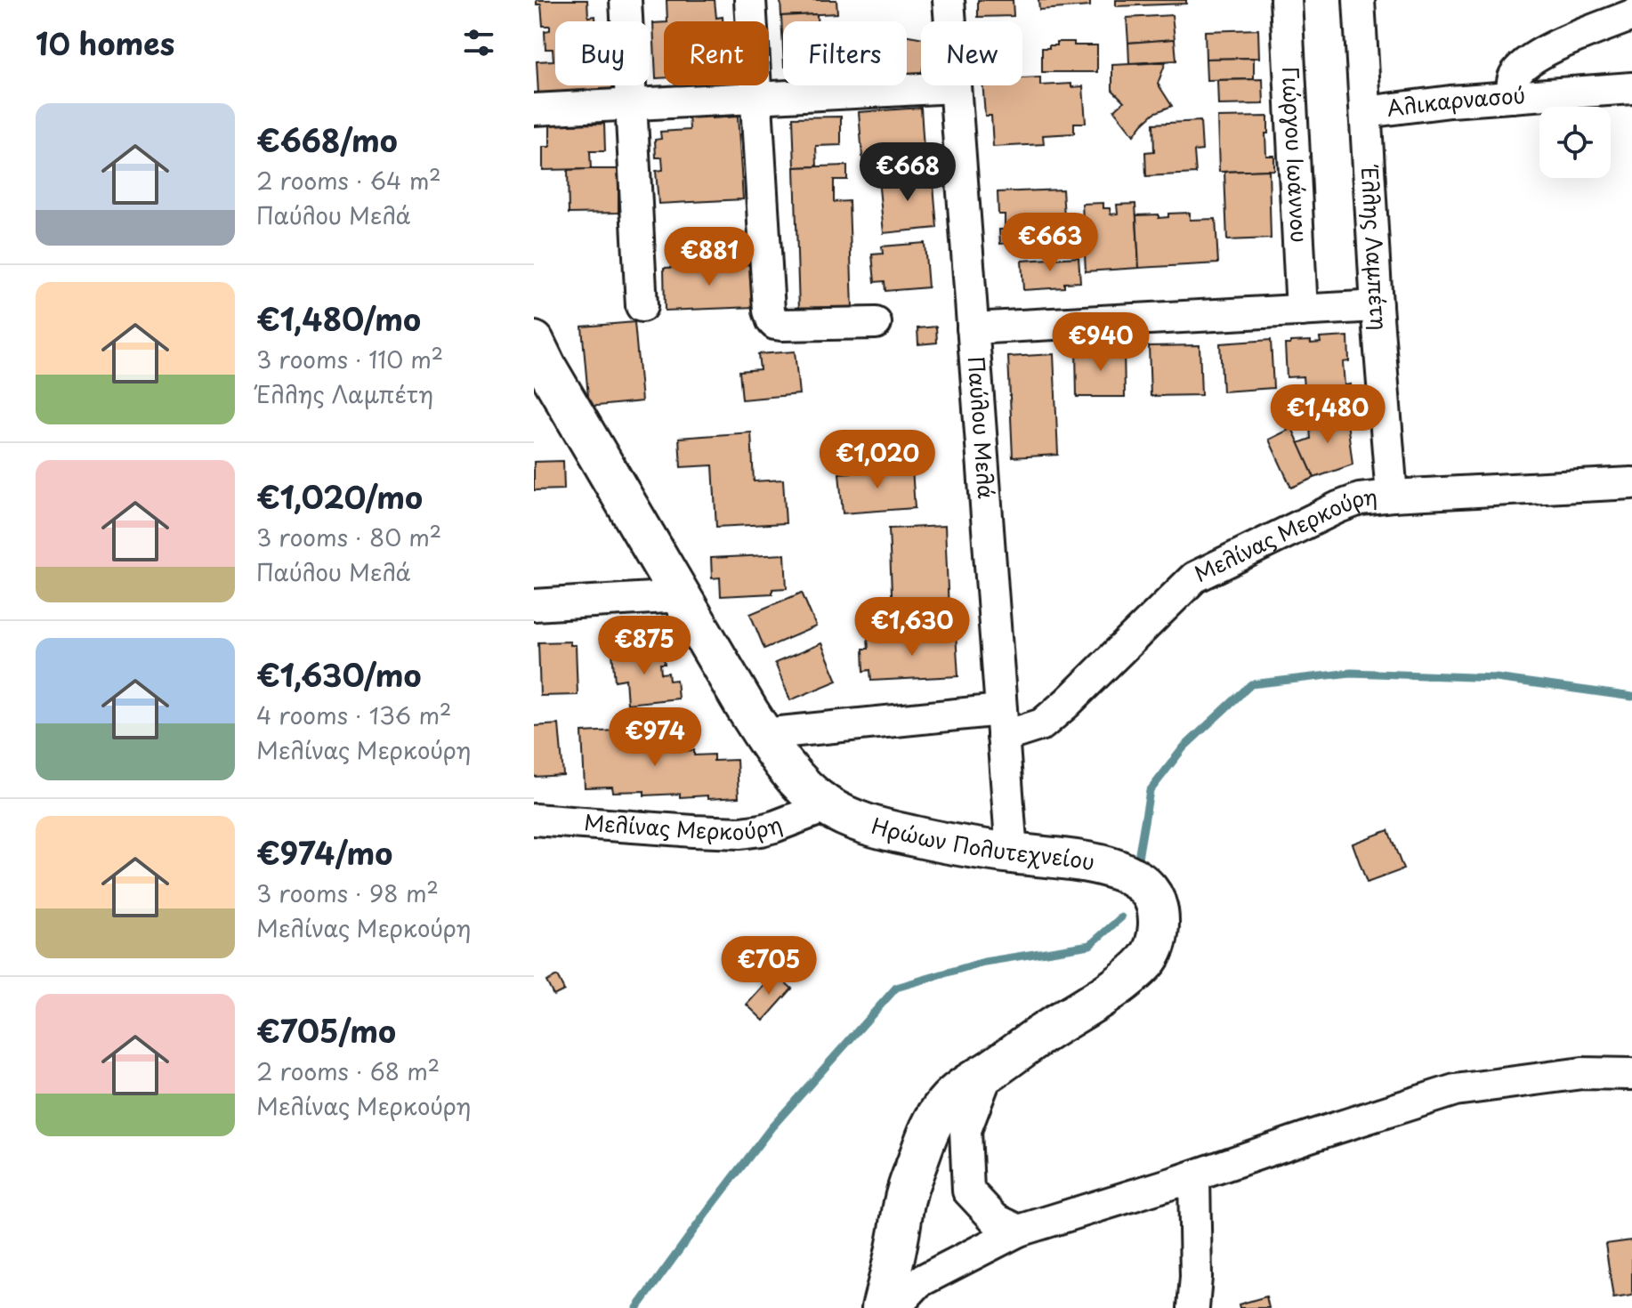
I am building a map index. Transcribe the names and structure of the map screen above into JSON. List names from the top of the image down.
{
  "streets": {
    "street": [
      "Αλικαρνασού",
      "Γιώργου Ιωάννου",
      "Έλλης Λαμπέτη",
      "Παύλου Μελά",
      "Μελίνας Μερκούρη",
      "Ηρώων Πολυτεχνείου"
    ]
  },
  "crossings": [
    ["Αλικαρνασού", "Έλλης Λαμπέτη"],
    ["Έλλης Λαμπέτη", "Μελίνας Μερκούρη"],
    ["Παύλου Μελά", "Μελίνας Μερκούρη"],
    ["Παύλου Μελά", "Ηρώων Πολυτεχνείου"],
    ["Μελίνας Μερκούρη", "Ηρώων Πολυτεχνείου"]
  ],
  "page": {
    "heading": "10 homes",
    "chip": [
      "Buy",
      "Rent",
      "Filters",
      "New"
    ],
    "list": [
      {
        "name": "€668/mo",
        "note": "2 rooms · 64 m² · Παύλου Μελά"
      },
      {
        "name": "€1,480/mo",
        "note": "3 rooms · 110 m² · Έλλης Λαμπέτη"
      },
      {
        "name": "€1,020/mo",
        "note": "3 rooms · 80 m² · Παύλου Μελά"
      },
      {
        "name": "€1,630/mo",
        "note": "4 rooms · 136 m² · Μελίνας Μερκούρη"
      },
      {
        "name": "€974/mo",
        "note": "3 rooms · 98 m² · Μελίνας Μερκούρη"
      },
      {
        "name": "€705/mo",
        "note": "2 rooms · 68 m² · Μελίνας Μερκούρη"
      }
    ],
    "price": [
      "€668",
      "€663",
      "€881",
      "€940",
      "€1,480",
      "€1,020",
      "€1,630",
      "€875",
      "€974",
      "€705"
    ]
  }
}
